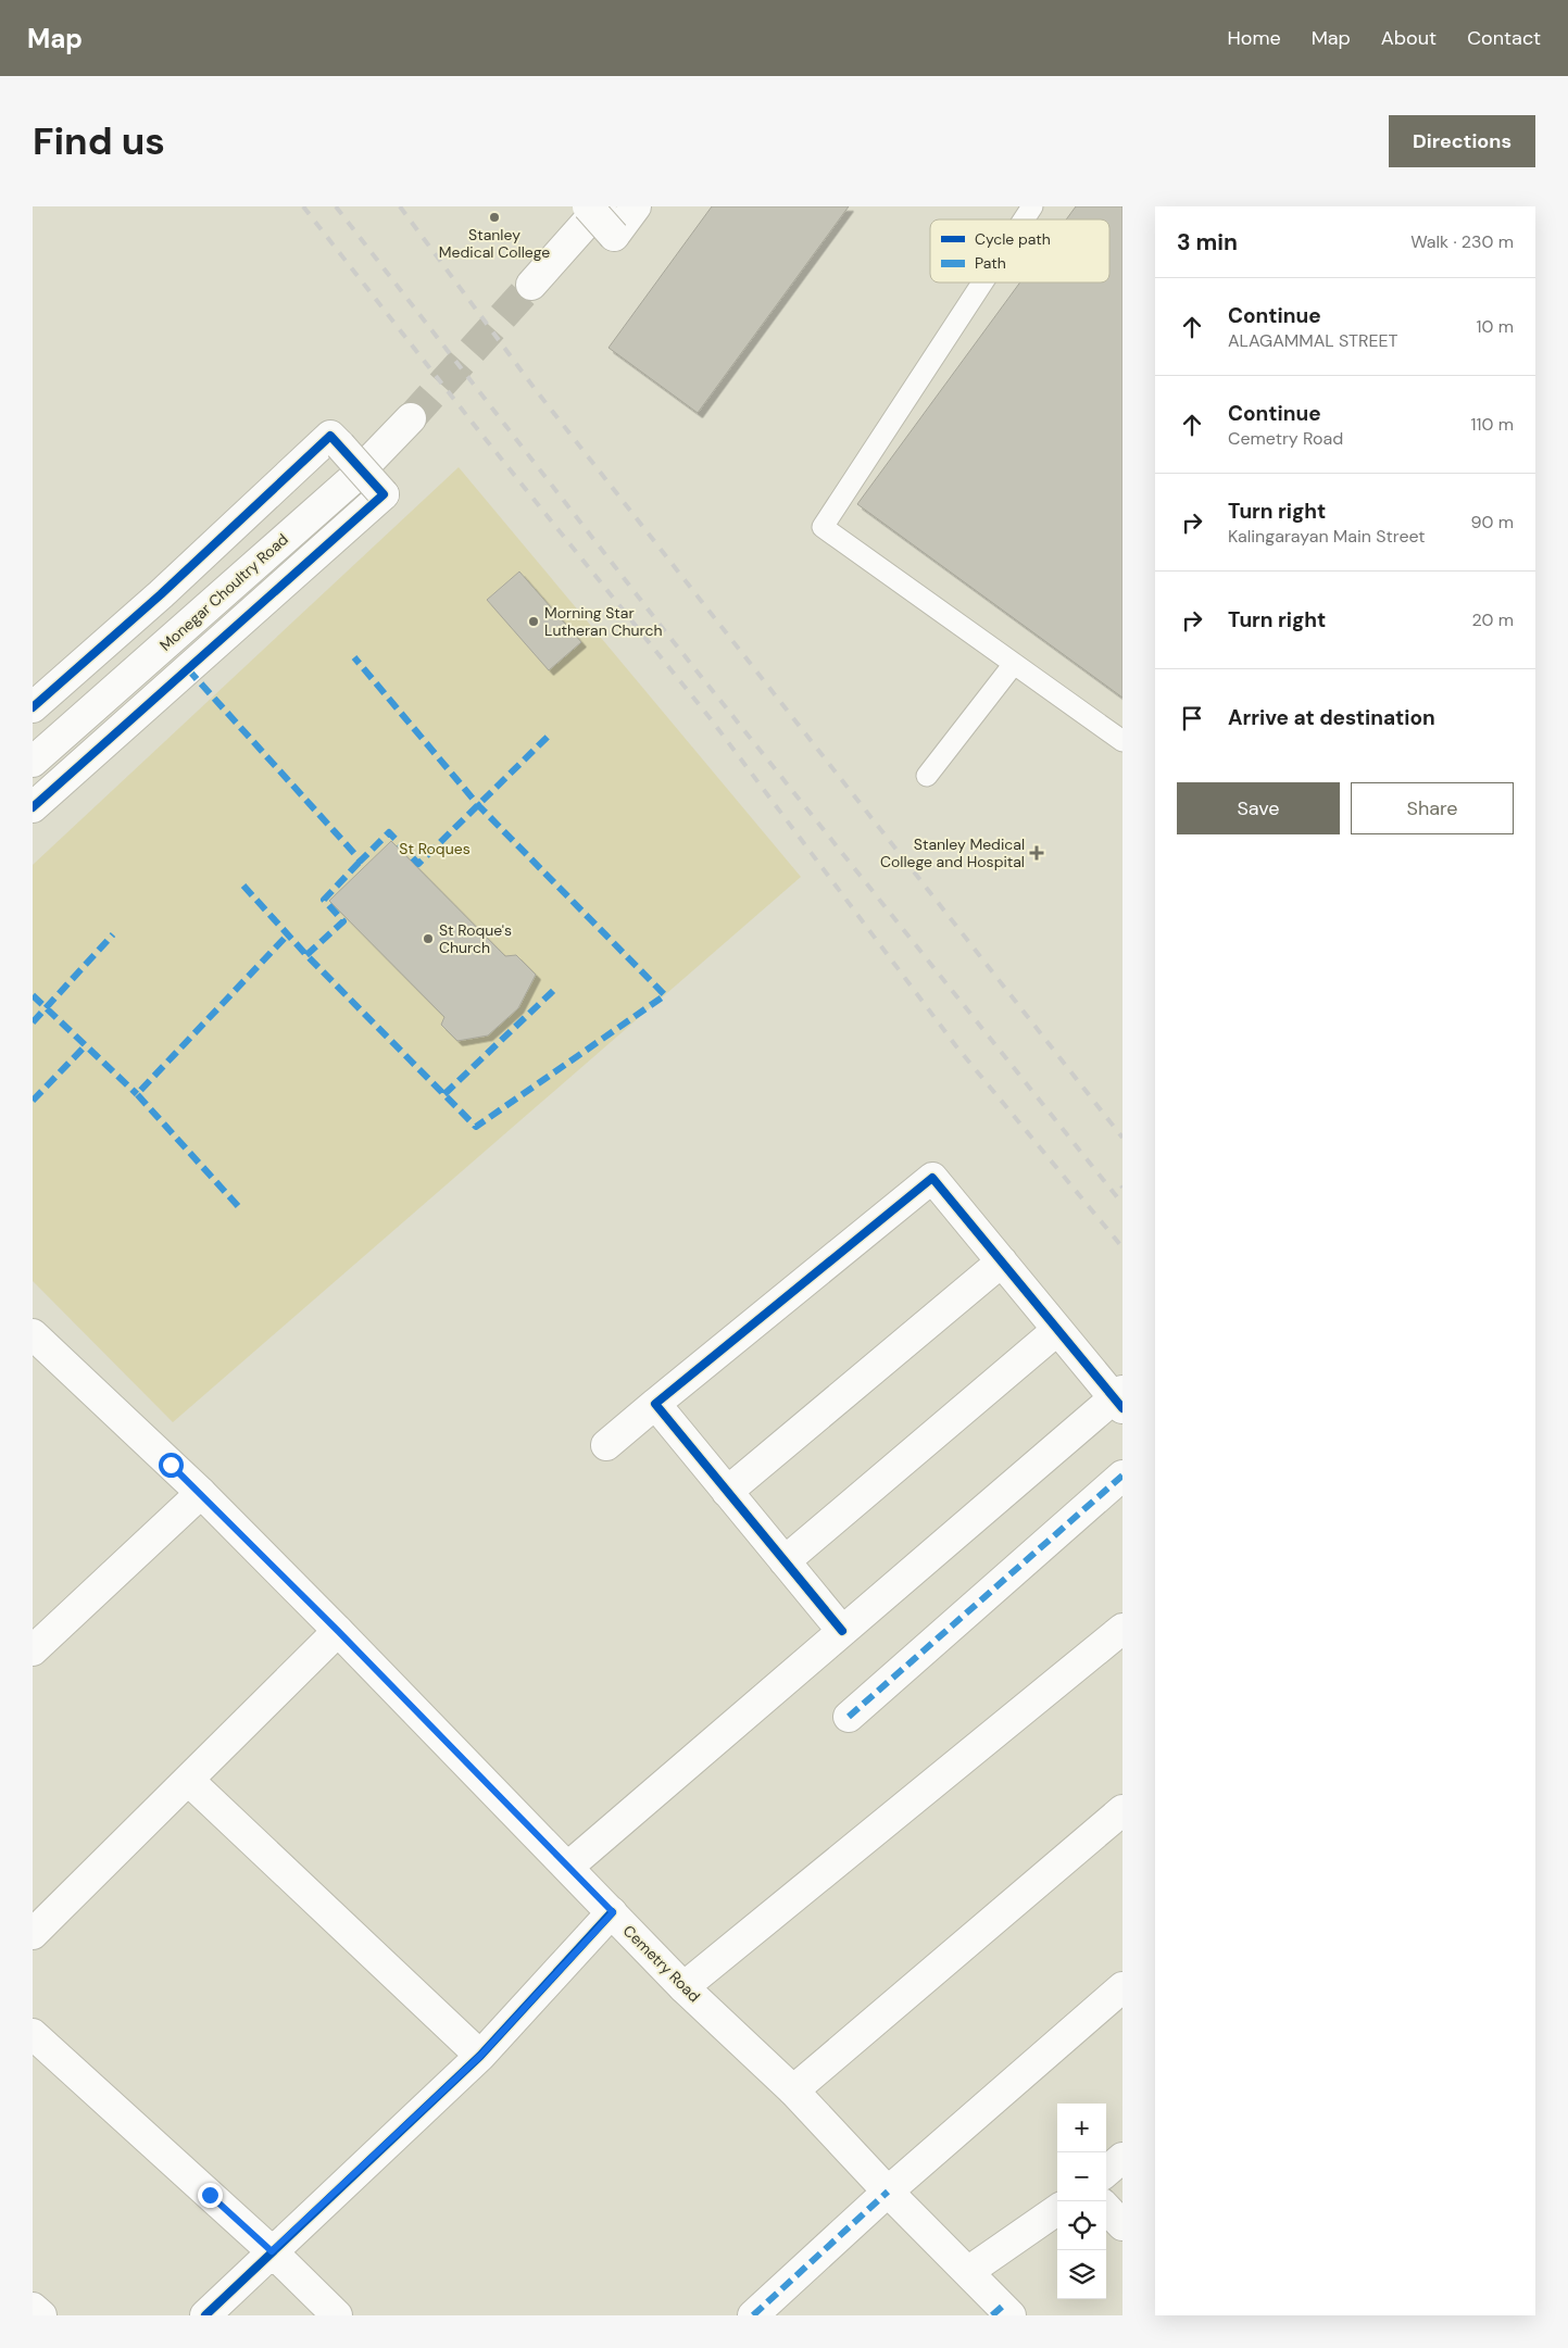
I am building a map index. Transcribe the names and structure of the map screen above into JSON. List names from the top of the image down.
{
  "streets": {
    "street": ["Monegar Choultry Road", "Cemetry Road"]
  },
  "parks": ["St Roques"],
  "places": {
    "other": ["Stanley Medical College", "Morning Star Lutheran Church", "St Roque's Church"],
    "health": ["Stanley Medical College and Hospital"]
  },
  "legend": ["Cycle path", "Path"],
  "page": {
    "header": "Map",
    "nav": [
      "Home",
      "Map",
      "About",
      "Contact"
    ],
    "buttons": [
      "Directions",
      ["Save", "Share"]
    ],
    "title": "Find us",
    "heading": ["3 min", "Walk · 230 m"],
    "list": [
      ["Continue", "ALAGAMMAL STREET", "10 m"],
      ["Continue", "Cemetry Road", "110 m"],
      ["Turn right", "Kalingarayan Main Street", "90 m"],
      ["Turn right", "20 m"],
      "Arrive at destination"
    ],
    "map_buttons": ["+", "−"]
  }
}
